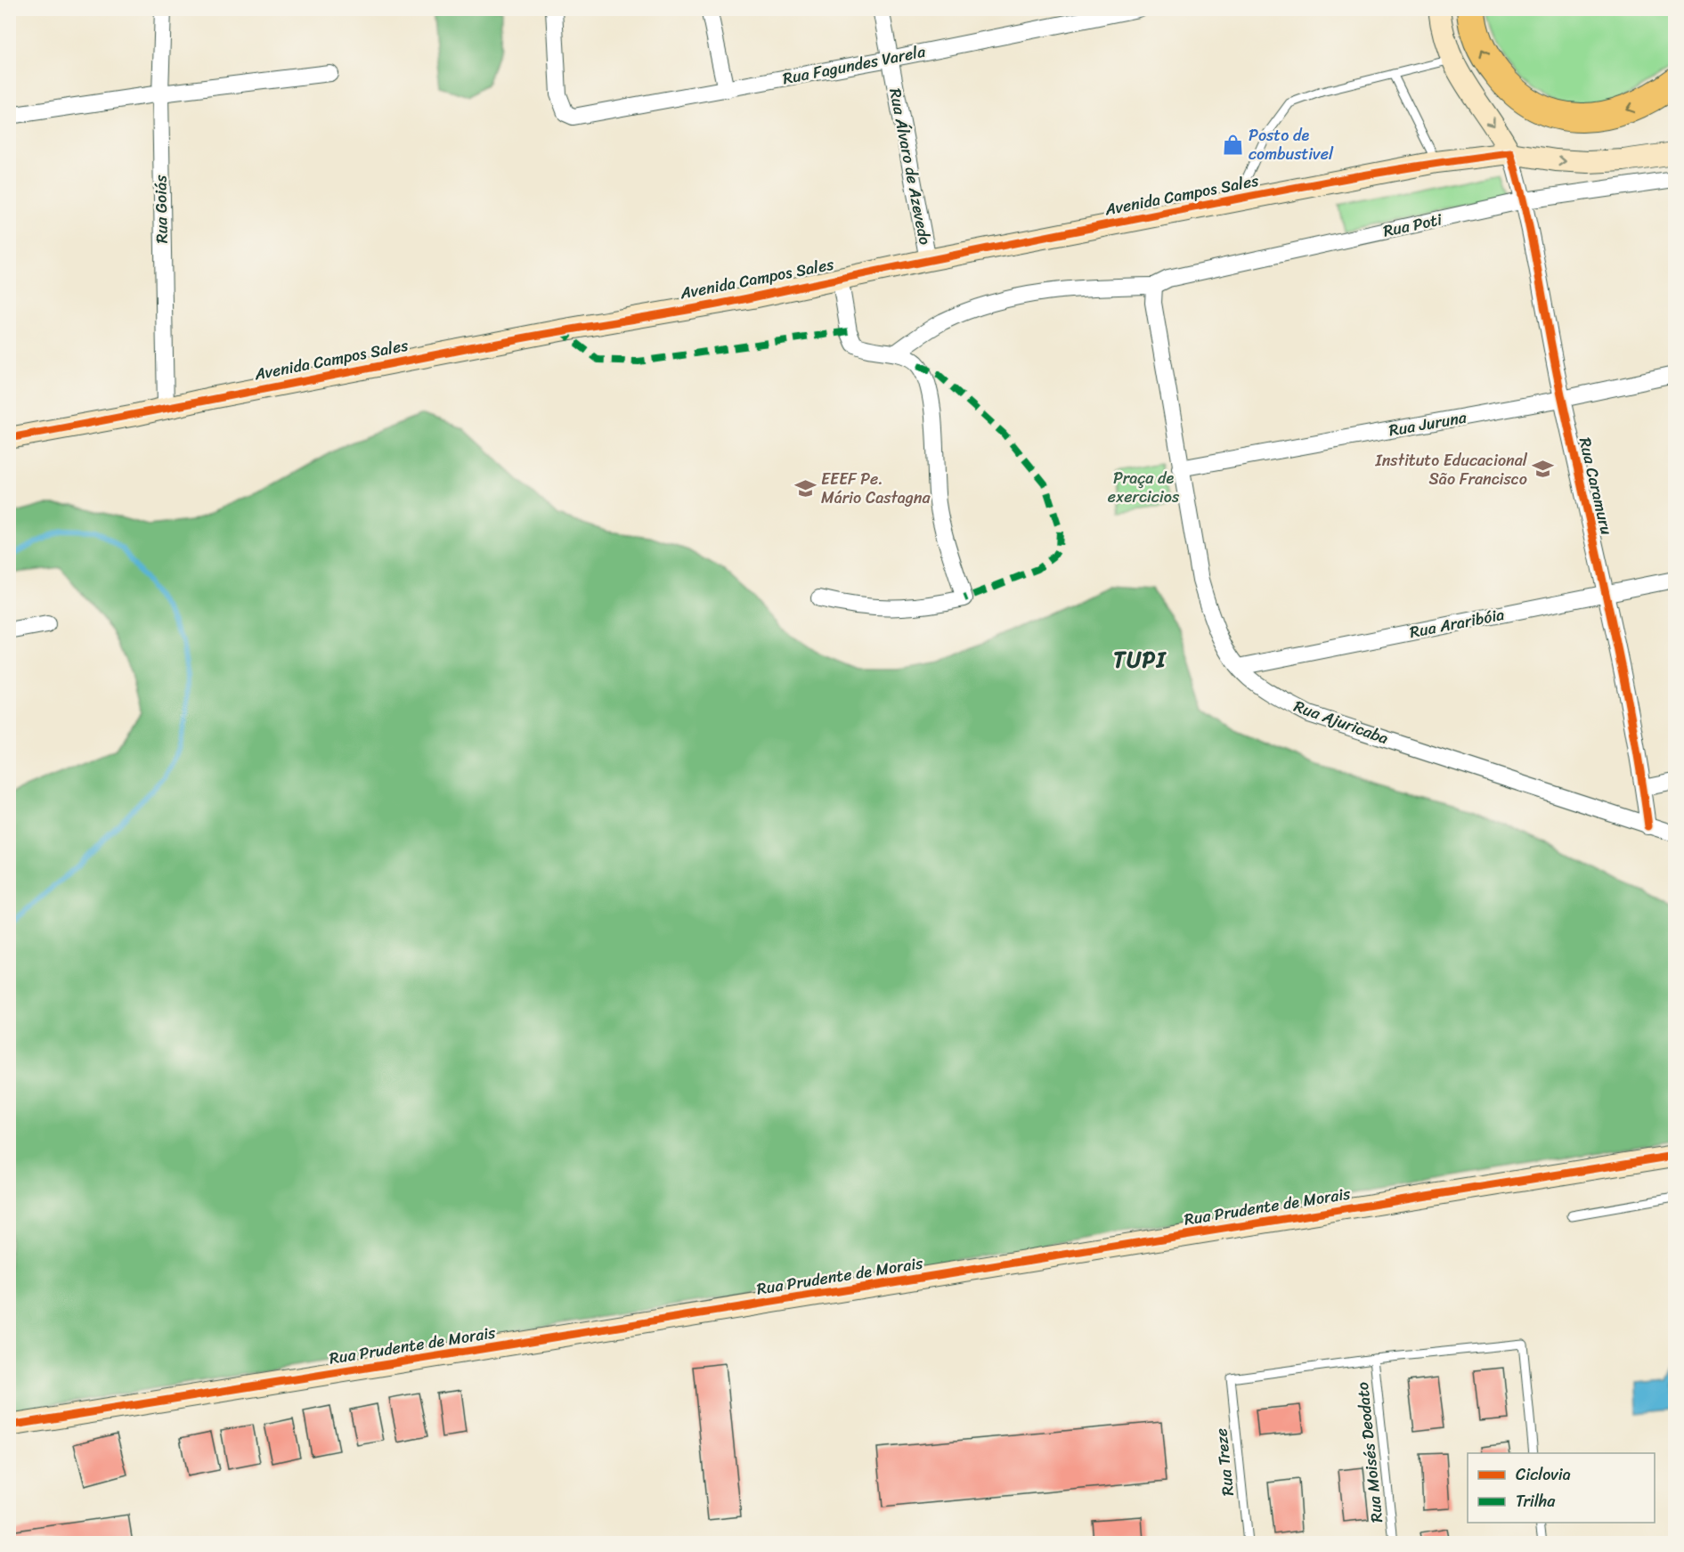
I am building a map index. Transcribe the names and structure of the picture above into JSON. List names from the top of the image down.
{
  "streets": {
    "street": [
      "Rua Fagundes Varela",
      "Rua Álvaro de Azevedo",
      "Avenida Campos Sales",
      "Rua Goiás",
      "Rua Poti",
      "Rua Juruna",
      "Rua Caramuru",
      "Rua Araribóia",
      "Rua Ajuricaba",
      "Rua Prudente de Morais"
    ],
    "lane": ["Rua Moisés Deodato", "Rua Treze"]
  },
  "crossings": [
    ["Rua Fagundes Varela", "Rua Álvaro de Azevedo"],
    ["Rua Álvaro de Azevedo", "Avenida Campos Sales"],
    ["Avenida Campos Sales", "Rua Goiás"],
    ["Avenida Campos Sales", "Rua Caramuru"],
    ["Rua Poti", "Rua Caramuru"],
    ["Rua Poti", "Rua Ajuricaba"],
    ["Rua Juruna", "Rua Caramuru"],
    ["Rua Juruna", "Rua Ajuricaba"],
    ["Rua Caramuru", "Rua Araribóia"],
    ["Rua Caramuru", "Rua Ajuricaba"],
    ["Rua Araribóia", "Rua Ajuricaba"],
    ["Rua Moisés Deodato", "Rua Treze"]
  ],
  "districts": ["TUPI"],
  "parks": ["Praça de exercicios"],
  "places": {
    "shop": ["Posto de combustivel"],
    "school or university": ["Instituto Educacional São Francisco", "EEEF Pe. Mário Castagna"]
  },
  "legend": ["Ciclovia", "Trilha"]
}
